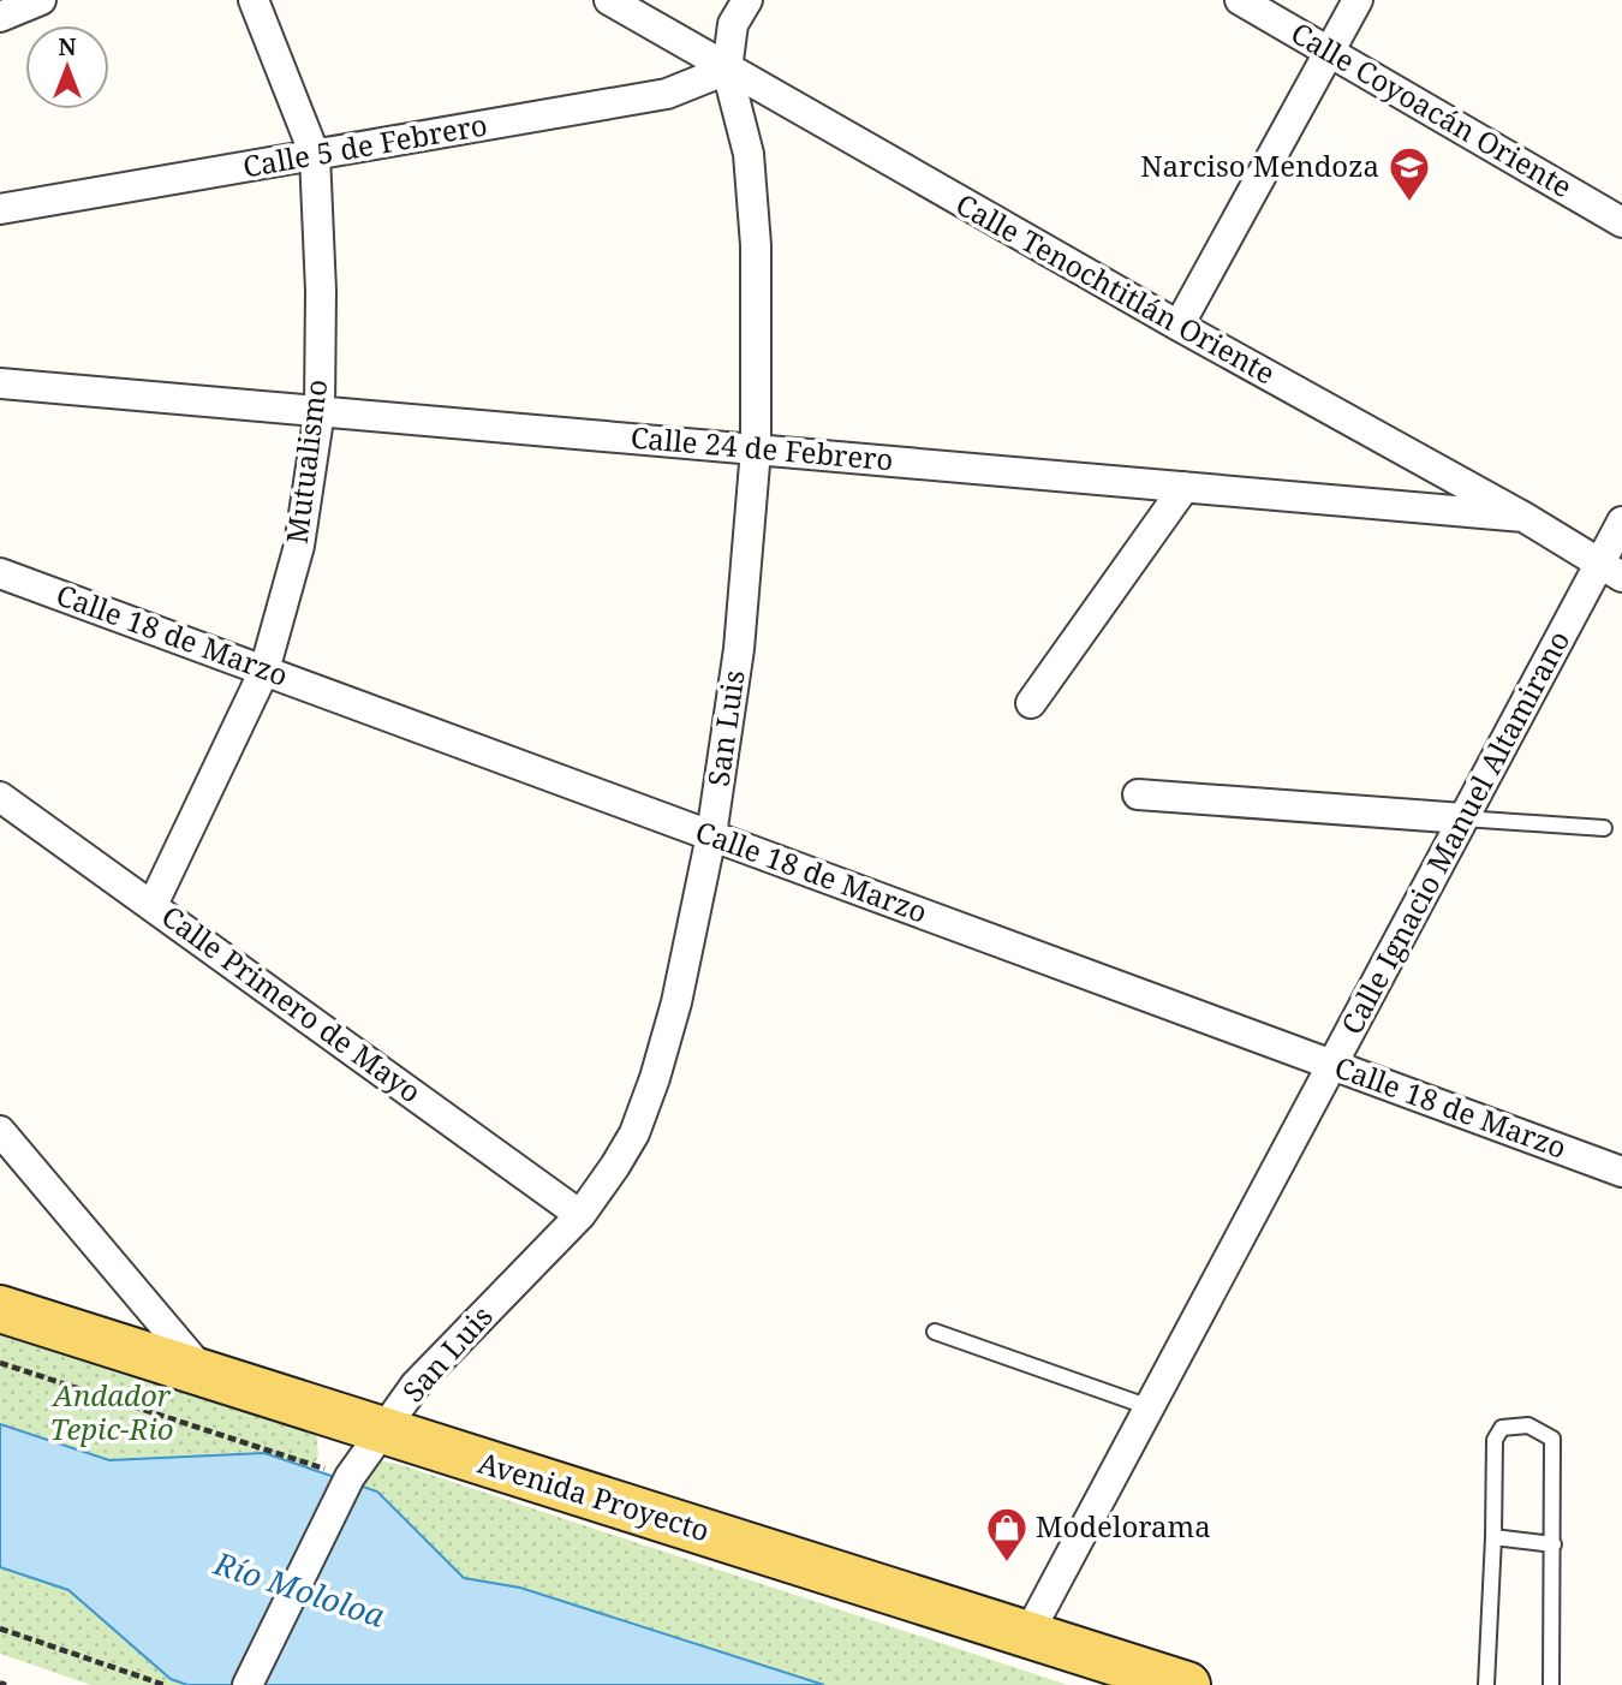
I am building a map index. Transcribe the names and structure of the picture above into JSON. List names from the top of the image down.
{
  "streets": {
    "main road": ["Avenida Proyecto"],
    "street": [
      "Calle Coyoacán Oriente",
      "Calle 5 de Febrero",
      "Calle Tenochtitlán Oriente",
      "Calle 24 de Febrero",
      "Mutualismo",
      "Calle 18 de Marzo",
      "San Luis",
      "Calle Ignacio Manuel Altamirano",
      "Calle Primero de Mayo"
    ]
  },
  "crossings": [
    ["Calle 5 de Febrero", "Calle Tenochtitlán Oriente"],
    ["Calle 5 de Febrero", "Mutualismo"],
    ["Calle 5 de Febrero", "San Luis"],
    ["Calle Tenochtitlán Oriente", "Calle 24 de Febrero"],
    ["Calle Tenochtitlán Oriente", "San Luis"],
    ["Calle Tenochtitlán Oriente", "Calle Ignacio Manuel Altamirano"],
    ["Calle 24 de Febrero", "Mutualismo"],
    ["Calle 24 de Febrero", "San Luis"],
    ["Mutualismo", "Calle 18 de Marzo"],
    ["Mutualismo", "Calle Primero de Mayo"],
    ["Calle 18 de Marzo", "San Luis"],
    ["Calle 18 de Marzo", "Calle Ignacio Manuel Altamirano"],
    ["San Luis", "Calle Primero de Mayo"],
    ["San Luis", "Avenida Proyecto"],
    ["Calle Ignacio Manuel Altamirano", "Avenida Proyecto"]
  ],
  "water": ["Río Mololoa"],
  "parks": ["Andador Tepic-Rio"],
  "places": {
    "school or university": ["Narciso Mendoza"],
    "shop": ["Modelorama"]
  },
  "north": "top"
}
